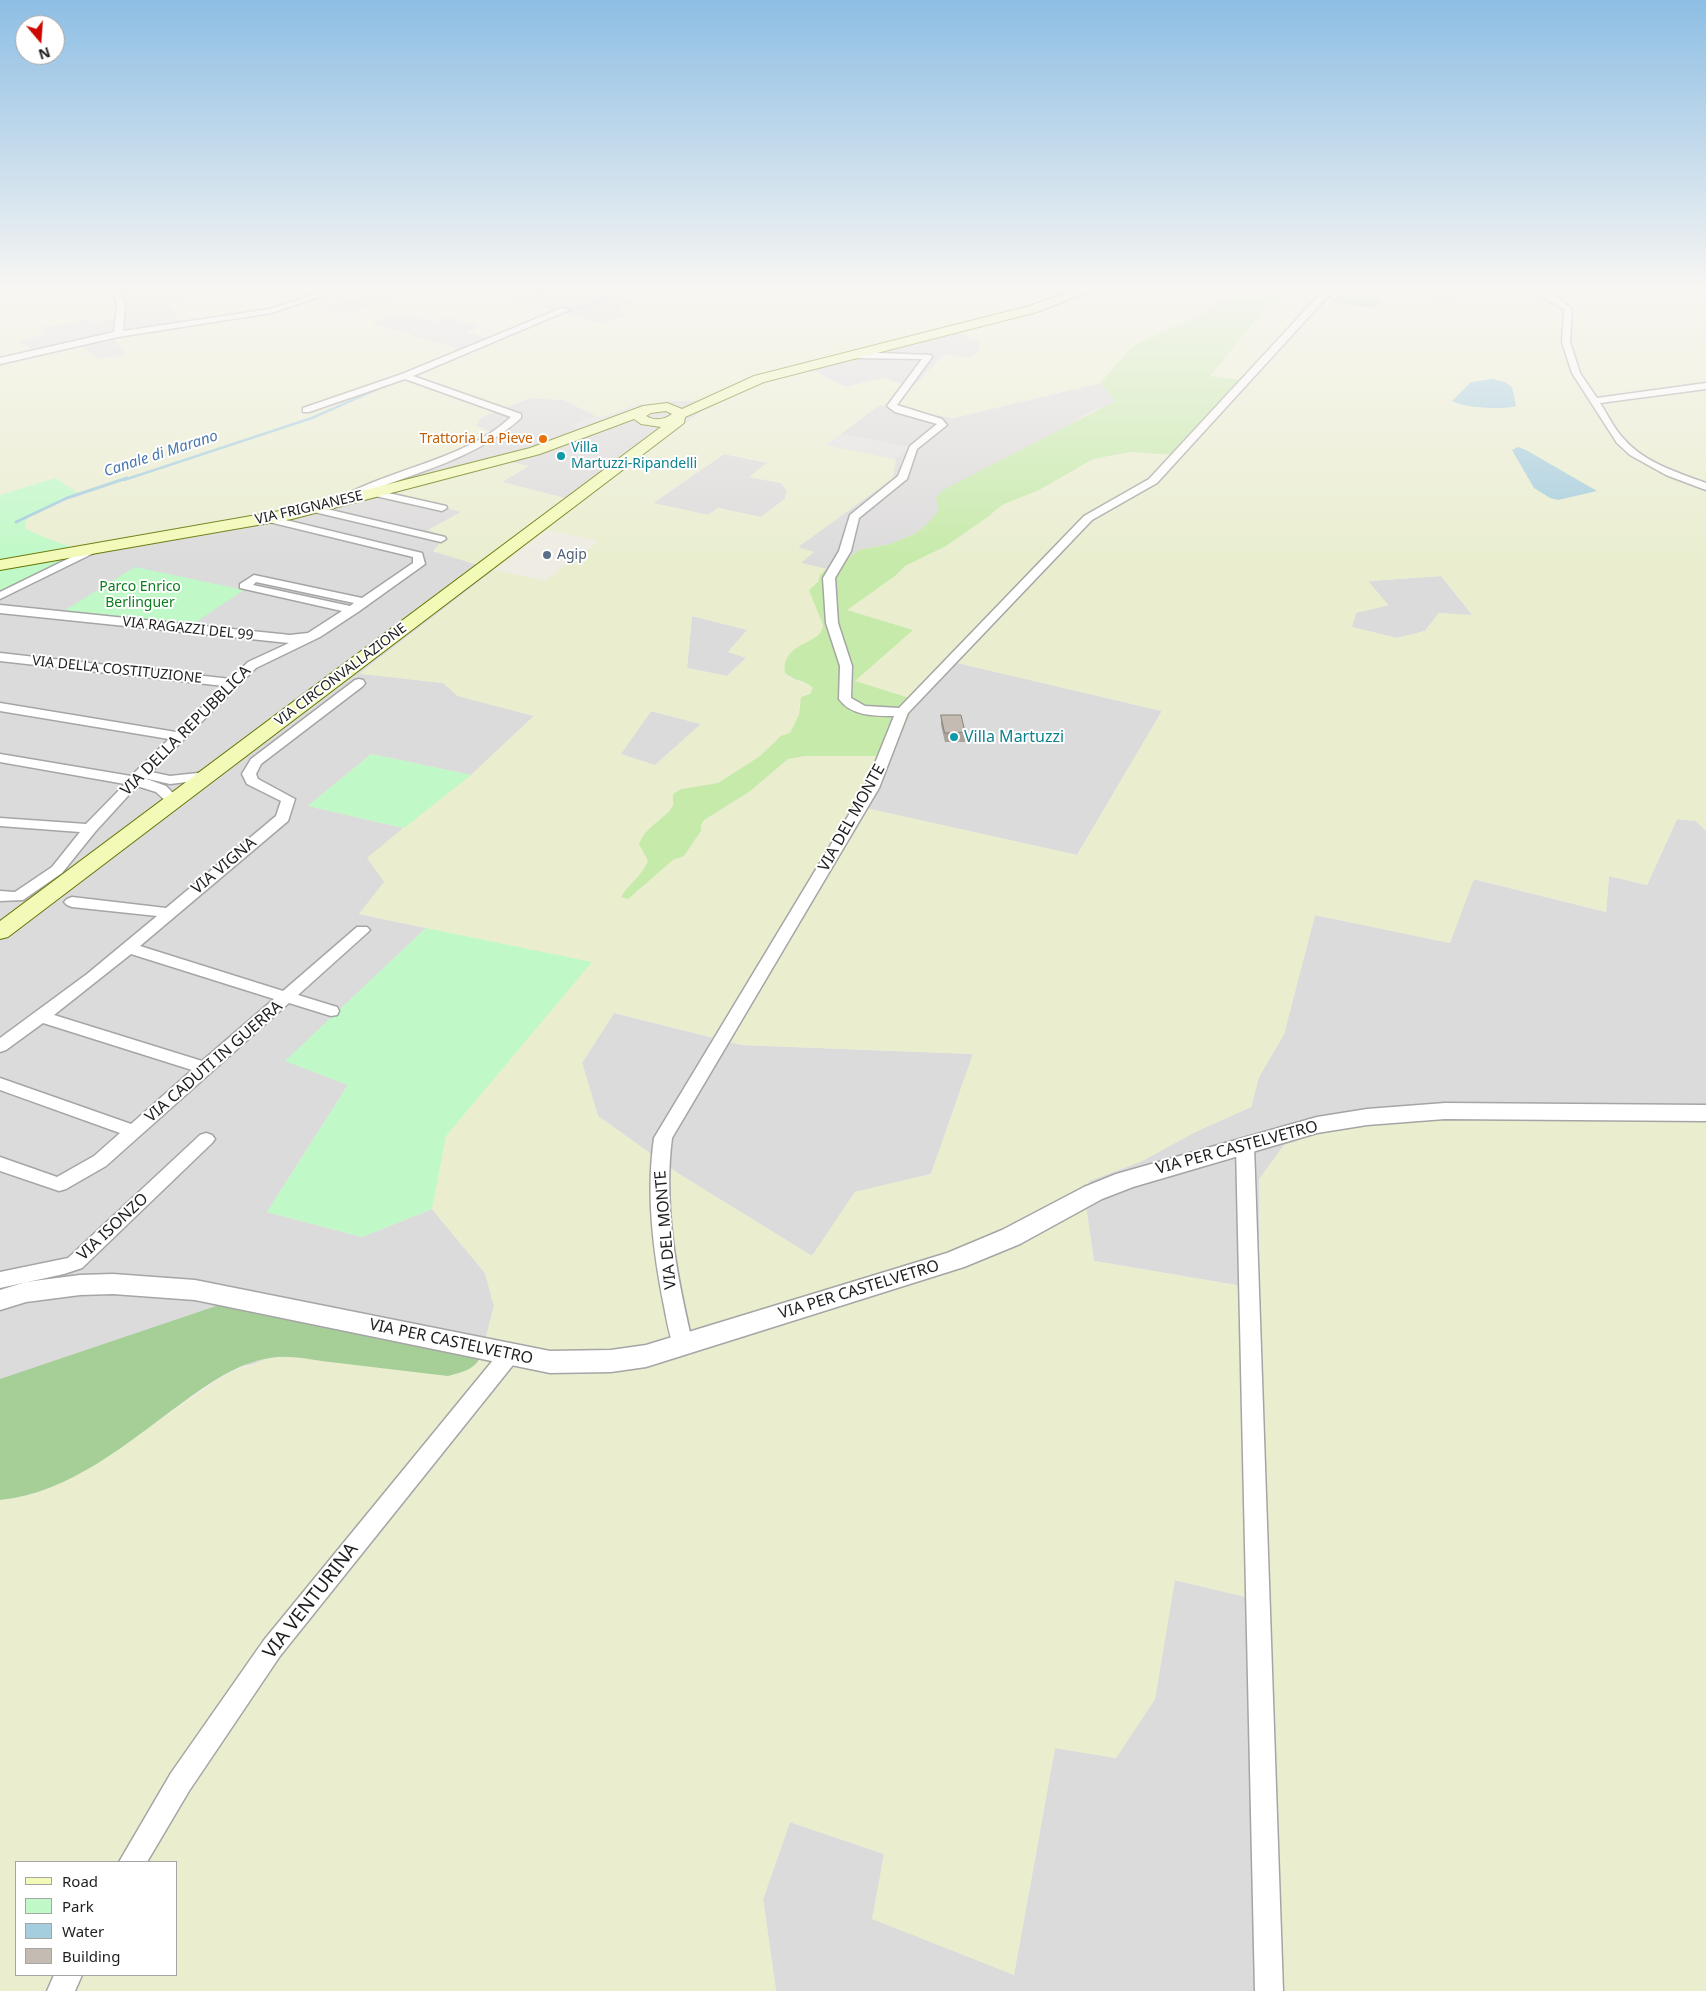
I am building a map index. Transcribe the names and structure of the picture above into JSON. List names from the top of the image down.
{
  "streets": {
    "main road": ["VIA FRIGNANESE", "VIA CIRCONVALLAZIONE"],
    "street": [
      "VIA RAGAZZI DEL 99",
      "VIA DELLA COSTITUZIONE",
      "VIA DELLA REPUBBLICA",
      "VIA DEL MONTE",
      "VIA VIGNA",
      "VIA CADUTI IN GUERRA",
      "VIA PER CASTELVETRO",
      "VIA ISONZO",
      "VIA VENTURINA"
    ]
  },
  "crossings": [
    ["VIA FRIGNANESE", "VIA DELLA REPUBBLICA"],
    ["VIA RAGAZZI DEL 99", "VIA DELLA REPUBBLICA"],
    ["VIA DELLA COSTITUZIONE", "VIA DELLA REPUBBLICA"],
    ["VIA DEL MONTE", "VIA PER CASTELVETRO"],
    ["VIA PER CASTELVETRO", "VIA VENTURINA"]
  ],
  "water": ["Canale di Marano"],
  "parks": ["Parco Enrico Berlinguer"],
  "places": [
    "Trattoria La Pieve",
    "Villa Martuzzi-Ripandelli",
    "Agip",
    "Villa Martuzzi"
  ],
  "legend": [
    "Road",
    "Park",
    "Water",
    "Building"
  ],
  "north": "bottom"
}
